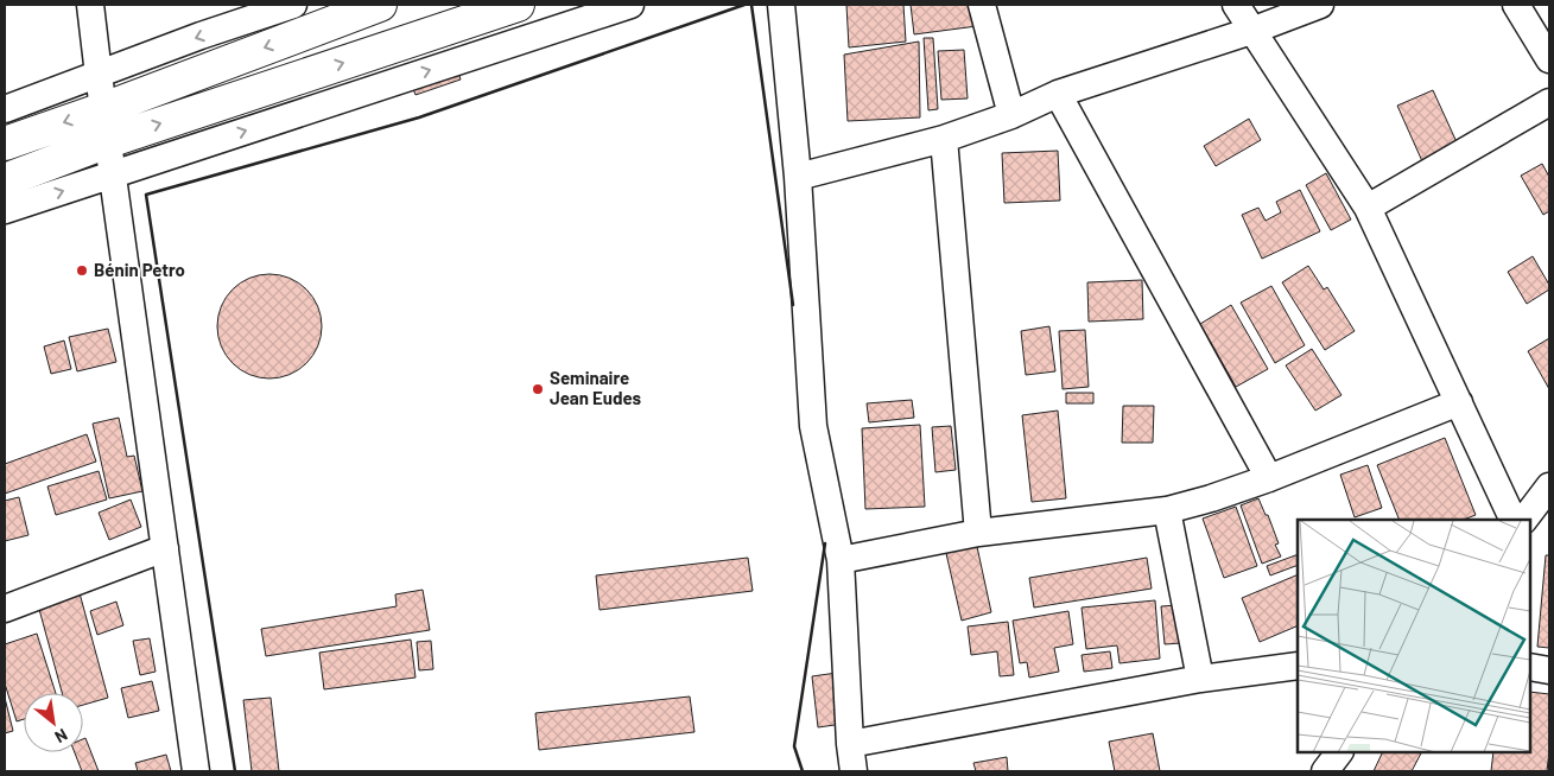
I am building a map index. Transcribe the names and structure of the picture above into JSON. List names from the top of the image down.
{
  "places": ["Bénin Petro", "Seminaire Jean Eudes"],
  "north": "bottom right"
}
